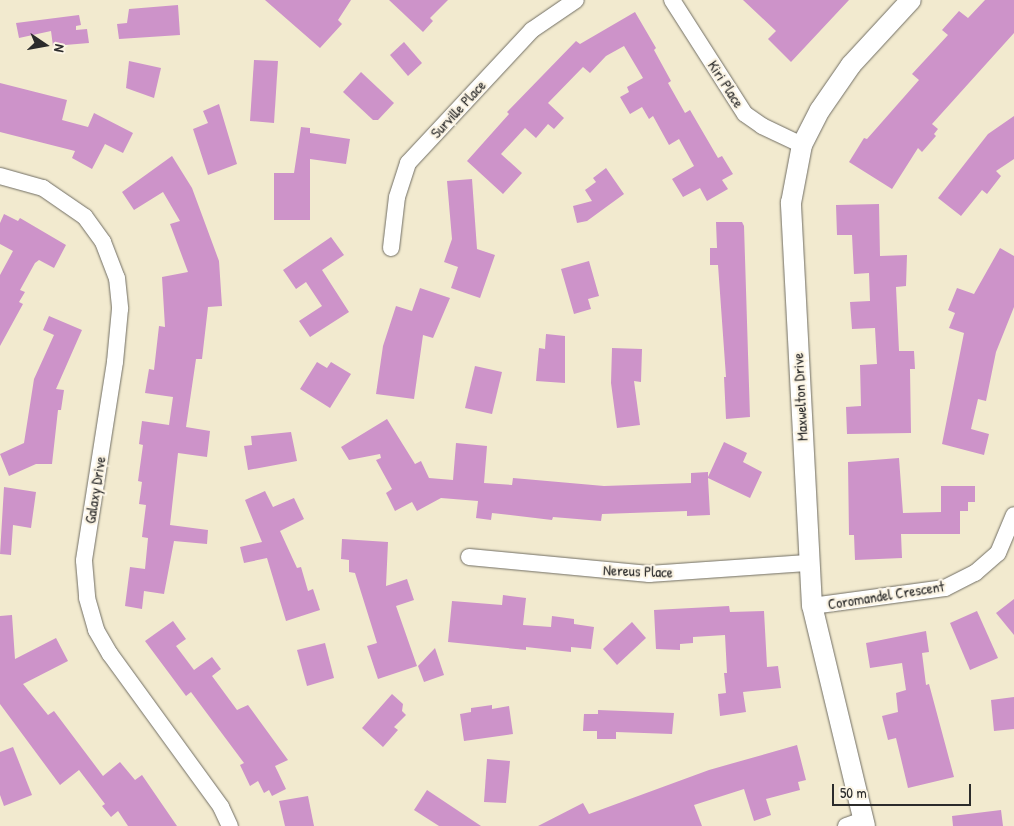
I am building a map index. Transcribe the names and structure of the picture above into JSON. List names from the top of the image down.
{
  "streets": {
    "street": [
      "Kiri Place",
      "Surville Place",
      "Maxwelton Drive",
      "Galaxy Drive",
      "Nereus Place",
      "Coromandel Crescent"
    ]
  },
  "crossings": [
    ["Kiri Place", "Maxwelton Drive"],
    ["Maxwelton Drive", "Nereus Place"],
    ["Maxwelton Drive", "Coromandel Crescent"]
  ],
  "scale_bar": "50 m",
  "north": "right"
}
